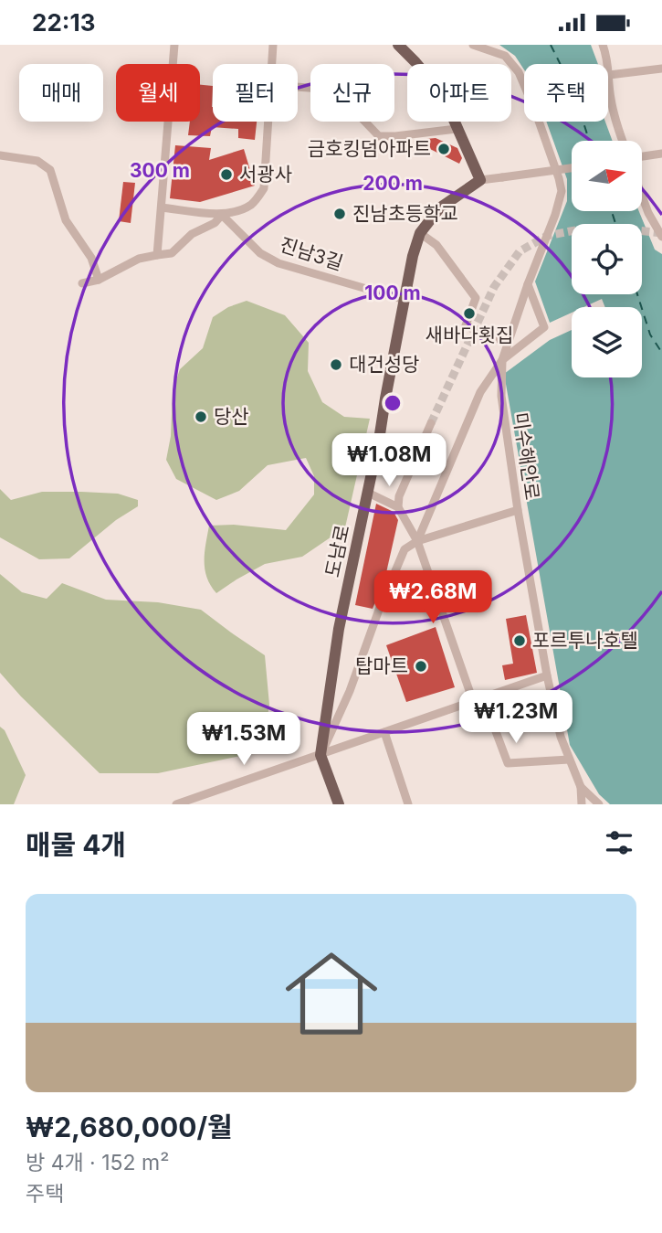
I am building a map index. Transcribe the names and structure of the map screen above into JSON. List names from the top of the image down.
{
  "streets": {
    "main road": ["도남로"],
    "street": ["진남3길", "미수해안로"]
  },
  "crossings": [
    ["진남3길", "도남로"]
  ],
  "places": [
    "금호킹덤아파트",
    "서광사",
    "진남초등학교",
    "새바다횟집",
    "대건성당",
    "당산",
    "포르투나호텔",
    "탑마트"
  ],
  "north": "right",
  "page": {
    "status": "22:13",
    "chip": [
      "매매",
      "월세",
      "필터",
      "신규",
      "아파트",
      "주택"
    ],
    "price": [
      "₩1.08M",
      "₩2.68M",
      "₩1.23M",
      "₩1.53M"
    ],
    "heading": "매물 4개",
    "list": [
      {
        "name": "₩2,680,000/월",
        "note": "방 4개 · 152 m² · 주택"
      }
    ]
  },
  "rings": ["300 m", "200 m", "100 m"]
}
